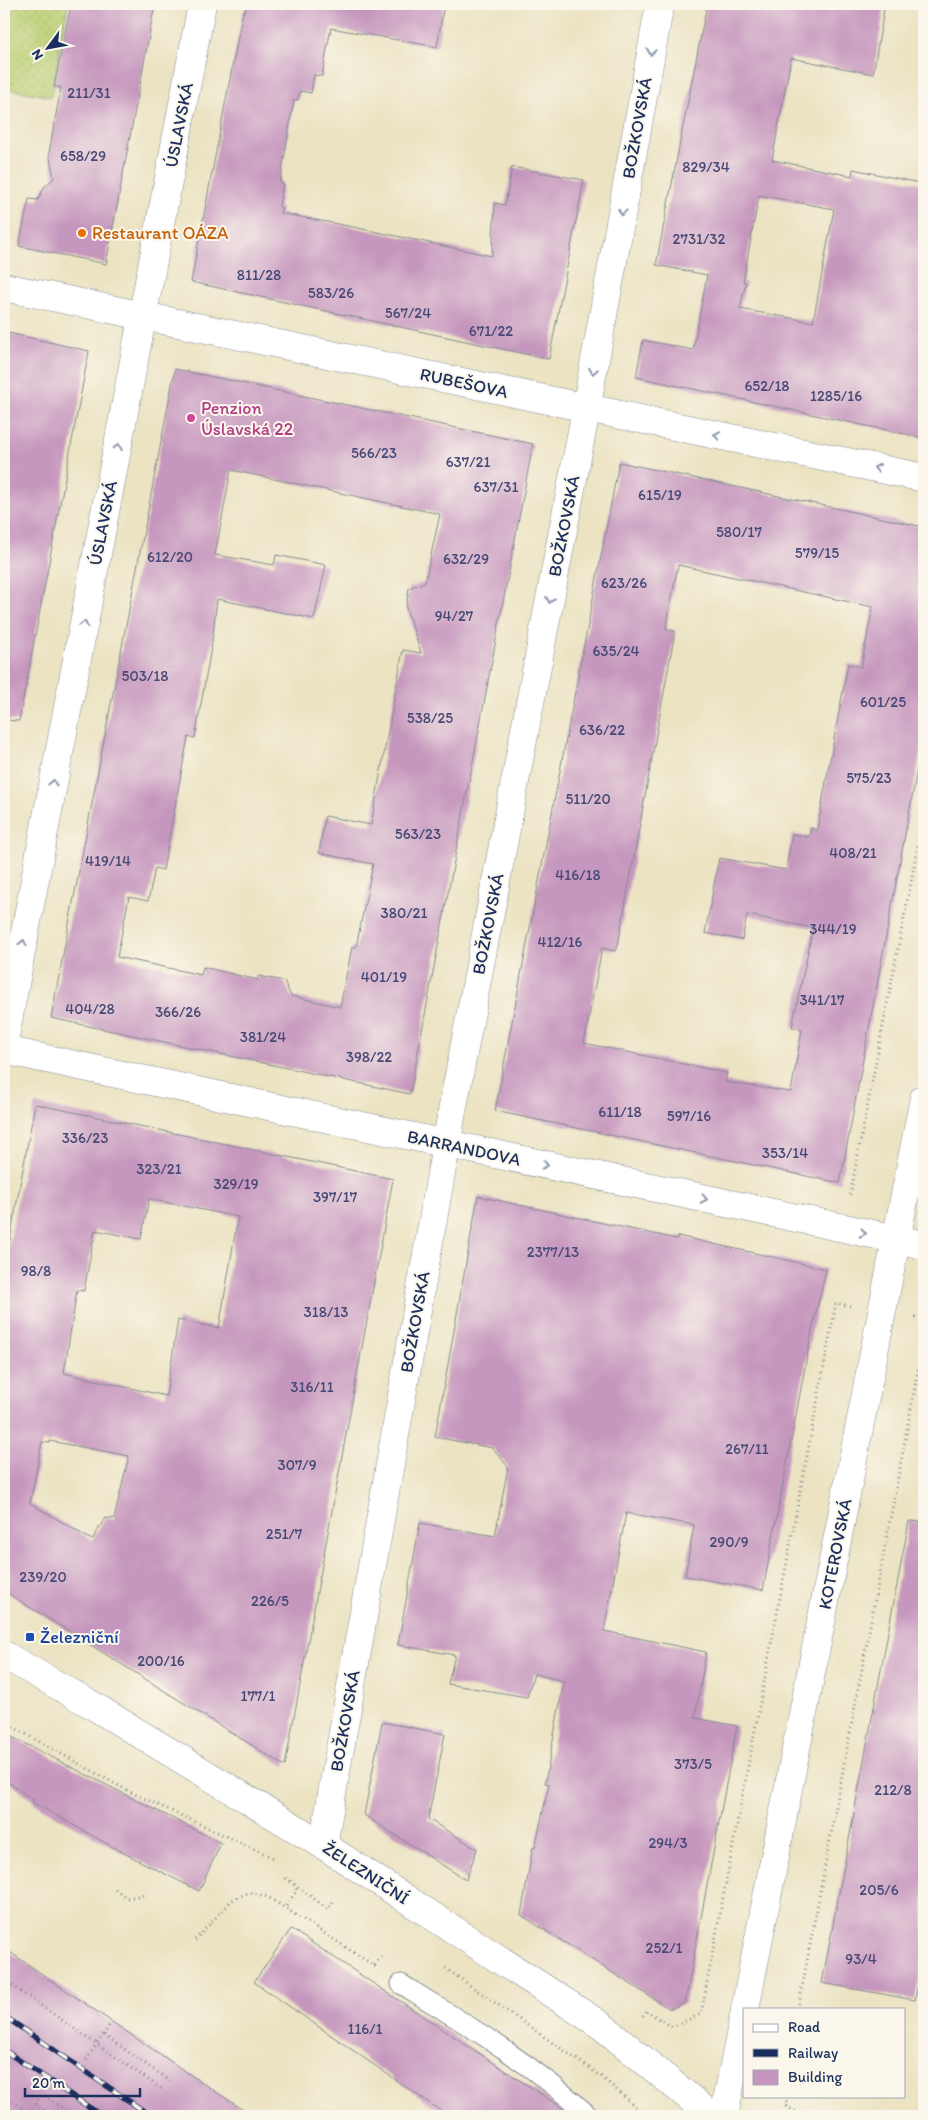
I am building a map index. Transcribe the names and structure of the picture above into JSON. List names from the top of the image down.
{
  "streets": {
    "street": [
      "ÚSLAVSKÁ",
      "BOŽKOVSKÁ",
      "RUBEŠOVA",
      "BARRANDOVA",
      "KOTEROVSKÁ",
      "ŽELEZNIČNÍ"
    ]
  },
  "crossings": [
    ["ÚSLAVSKÁ", "RUBEŠOVA"],
    ["BOŽKOVSKÁ", "RUBEŠOVA"],
    ["BOŽKOVSKÁ", "BARRANDOVA"],
    ["BOŽKOVSKÁ", "ŽELEZNIČNÍ"],
    ["BARRANDOVA", "KOTEROVSKÁ"]
  ],
  "one_way": [
    "ÚSLAVSKÁ",
    "BOŽKOVSKÁ",
    "RUBEŠOVA",
    "BARRANDOVA"
  ],
  "places": {
    "other": ["Restaurant OÁZA", "Penzion Úslavská 22"],
    "transit": ["Železniční"]
  },
  "house_numbers": [
    "211/31",
    "658/29",
    "829/34",
    "2731/32",
    "811/28",
    "583/26",
    "567/24",
    "671/22",
    "652/18",
    "1285/16",
    "566/23",
    "637/21",
    "637/31",
    "615/19",
    "580/17",
    "579/15",
    "612/20",
    "632/29",
    "623/26",
    "94/27",
    "635/24",
    "503/18",
    "601/25",
    "538/25",
    "636/22",
    "575/23",
    "511/20",
    "563/23",
    "408/21",
    "419/14",
    "416/18",
    "380/21",
    "344/19",
    "412/16",
    "401/19",
    "341/17",
    "404/28",
    "366/26",
    "381/24",
    "398/22",
    "611/18",
    "597/16",
    "336/23",
    "353/14",
    "323/21",
    "329/19",
    "397/17",
    "2377/13",
    "98/8",
    "318/13",
    "316/11",
    "267/11",
    "307/9",
    "251/7",
    "290/9",
    "239/20",
    "226/5",
    "200/16",
    "177/1",
    "373/5",
    "212/8",
    "294/3",
    "205/6",
    "252/1",
    "93/4",
    "116/1"
  ],
  "legend": ["Road", "Railway", "Building"],
  "scale_bar": "20 m",
  "north": "bottom left"
}
